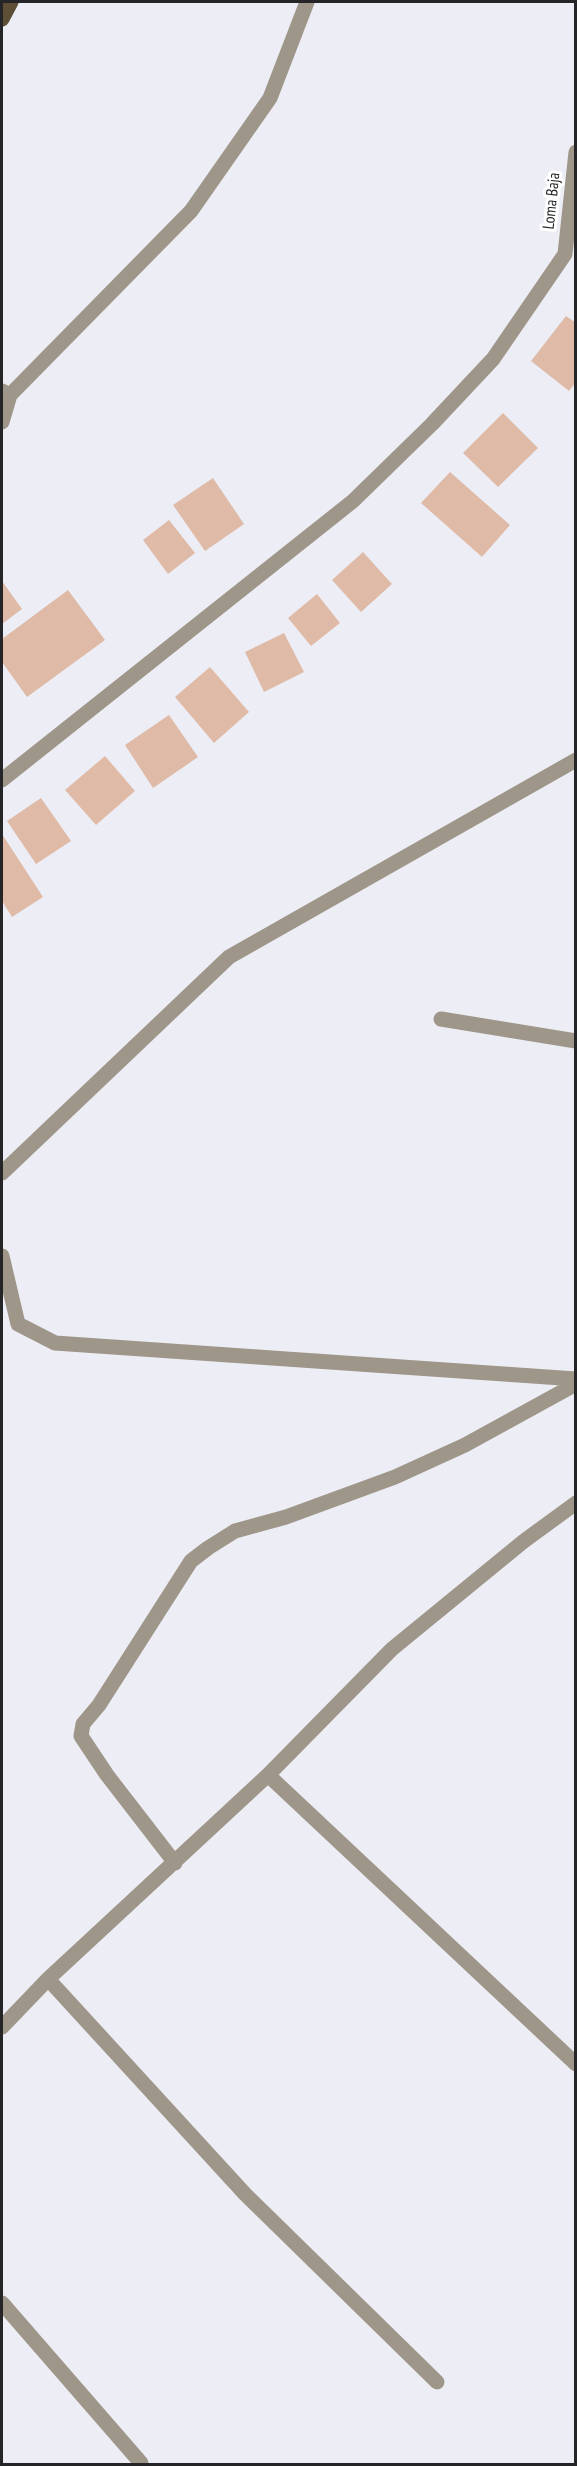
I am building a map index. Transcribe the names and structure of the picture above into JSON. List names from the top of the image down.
{
  "streets": {
    "street": ["Loma Baja"]
  }
}
